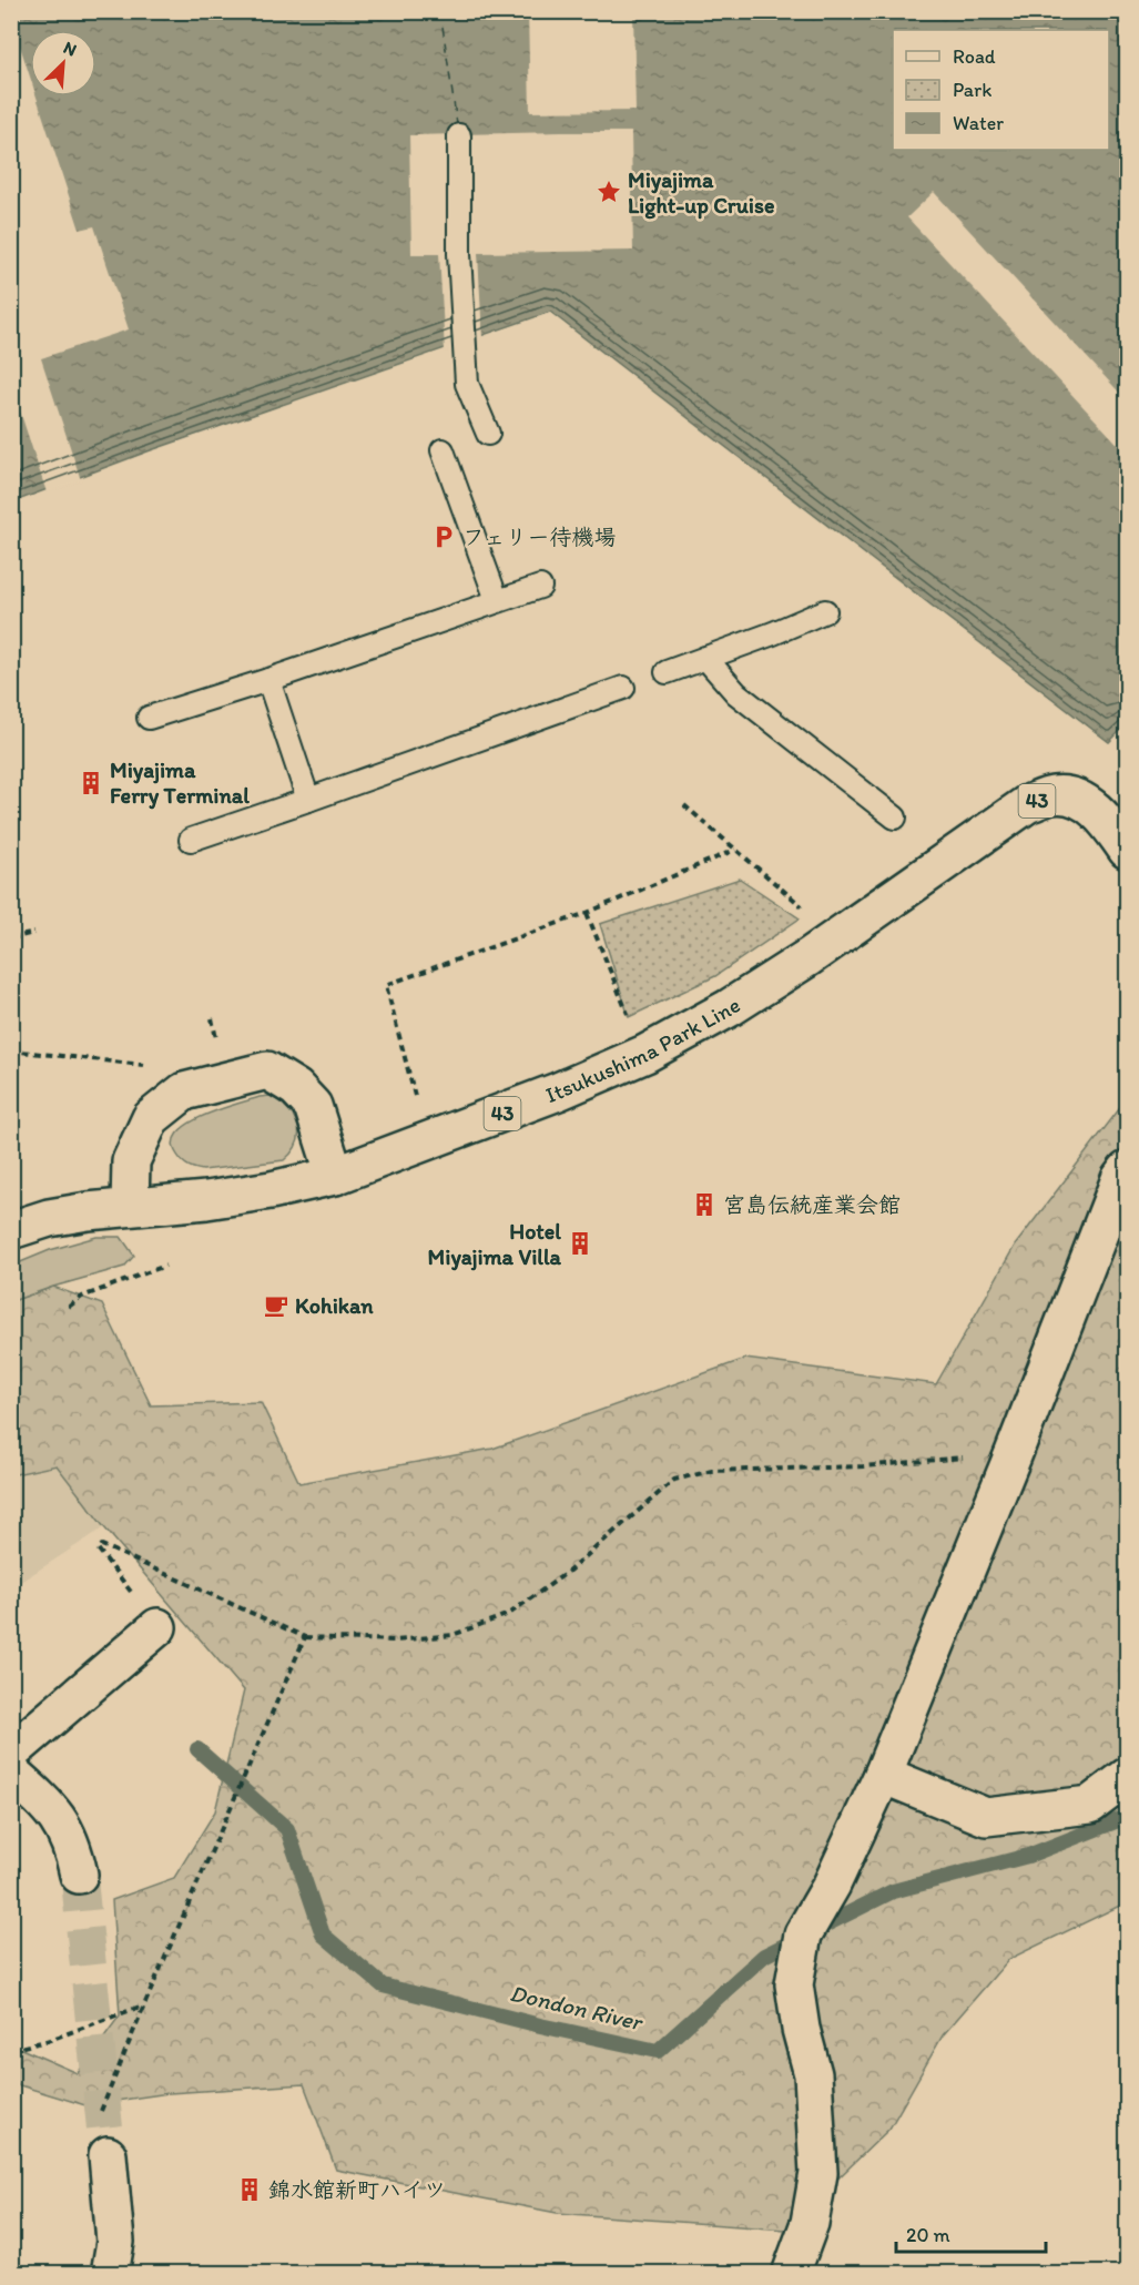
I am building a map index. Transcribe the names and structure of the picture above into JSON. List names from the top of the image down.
{
  "streets": {
    "street": ["43", "Itsukushima Park Line"]
  },
  "water": ["Dondon River"],
  "places": {
    "place": ["Miyajima Light-up Cruise"],
    "parking": ["フェリー待機場"],
    "building": [
      "Miyajima Ferry Terminal",
      "宮島伝統産業会館",
      "Hotel Miyajima Villa",
      "錦水館新町ハイツ"
    ],
    "cafe": ["Kohikan"]
  },
  "legend": ["Road", "Park", "Water"],
  "scale_bar": "20 m",
  "north": "top right"
}
